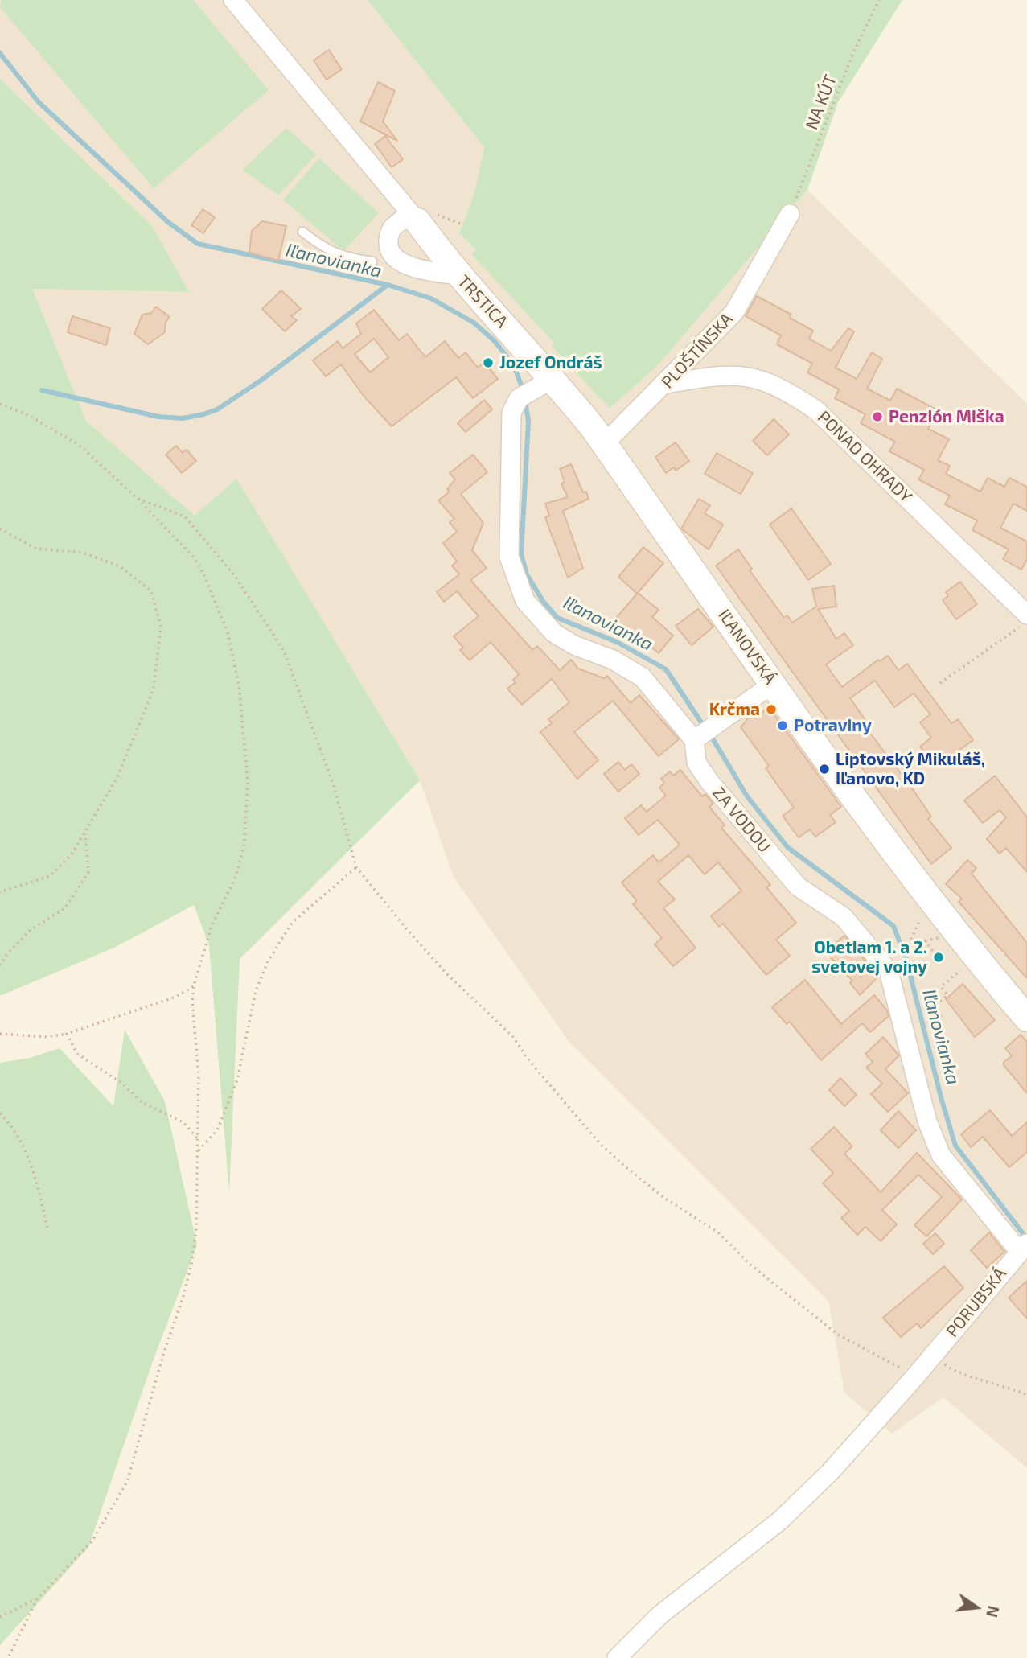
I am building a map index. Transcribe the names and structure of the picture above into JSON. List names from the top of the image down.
{
  "streets": {
    "street": [
      "TRSTICA",
      "PLOŠTÍNSKA",
      "PONAD OHRADY",
      "IĽANOVSKÁ",
      "ZA VODOU",
      "PORUBSKÁ"
    ],
    "path": ["NA KÚT"]
  },
  "crossings": [
    ["NA KÚT", "PLOŠTÍNSKA"],
    ["TRSTICA", "IĽANOVSKÁ"],
    ["TRSTICA", "ZA VODOU"],
    ["PLOŠTÍNSKA", "PONAD OHRADY"],
    ["PLOŠTÍNSKA", "IĽANOVSKÁ"],
    ["IĽANOVSKÁ", "ZA VODOU"],
    ["ZA VODOU", "PORUBSKÁ"]
  ],
  "water": ["Iľanovianka"],
  "places": [
    "Jozef Ondráš",
    "Penzión Miška",
    "Krčma",
    "Potraviny",
    "Liptovský Mikuláš, Iľanovo, KD",
    "Obetiam 1. a 2. svetovej vojny"
  ],
  "north": "right"
}
